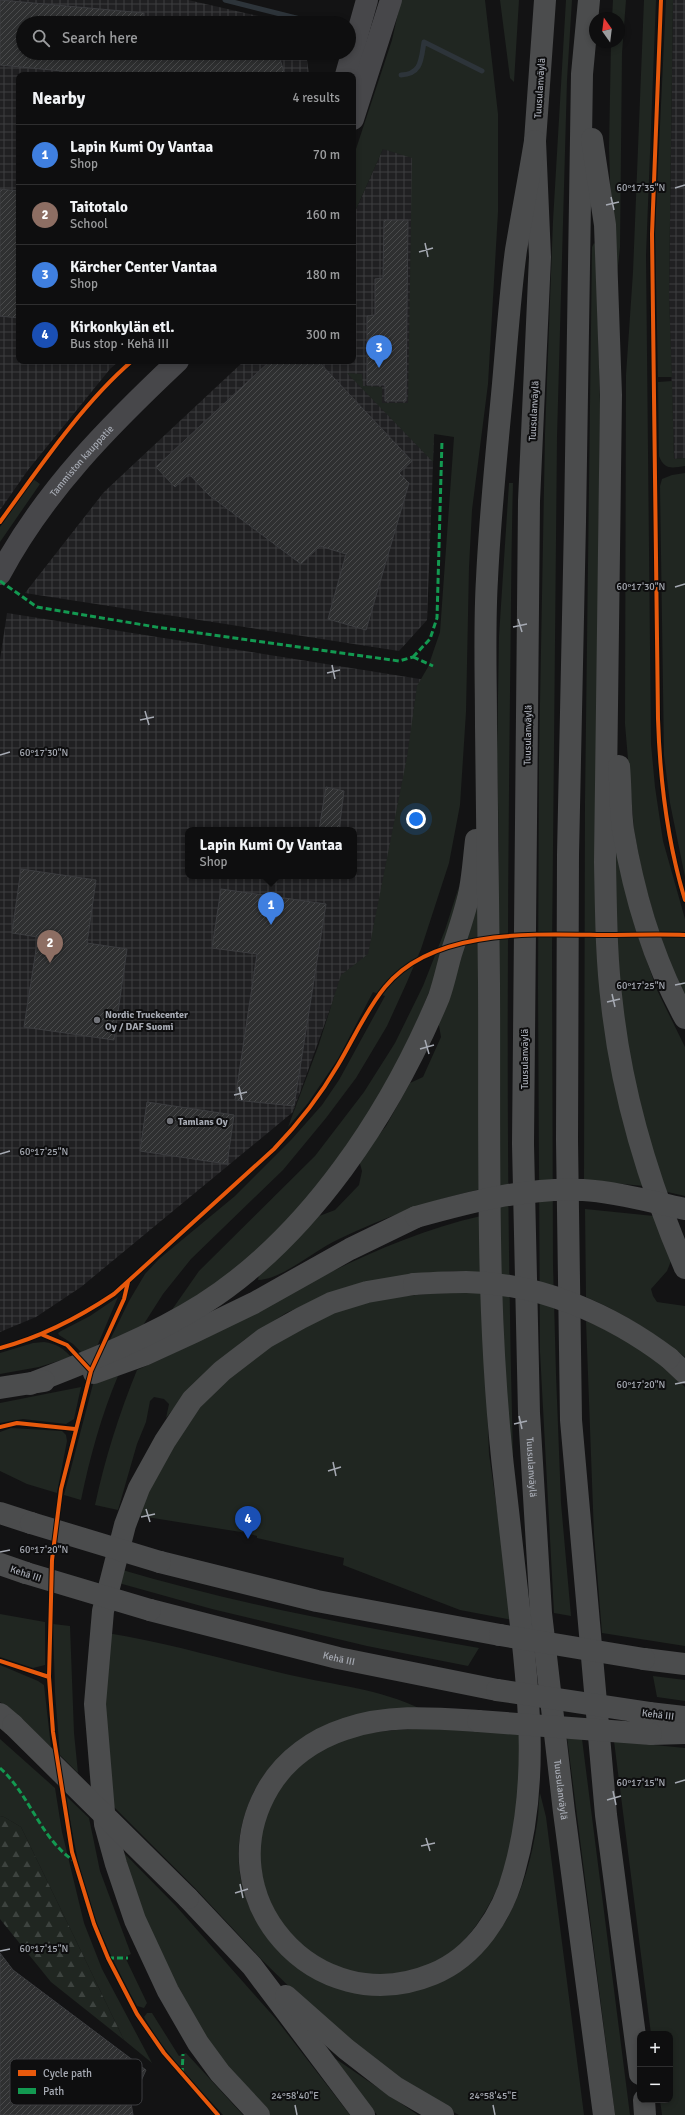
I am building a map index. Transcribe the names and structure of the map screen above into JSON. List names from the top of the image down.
{
  "streets": {
    "highway": ["Tuusulanväylä", "Kehä III"],
    "main road": ["Tammiston kauppatie"]
  },
  "places": ["Nordic Truckcenter Oy / DAF Suomi", "Tamlans Oy"],
  "legend": ["Cycle path", "Path"],
  "north": "top",
  "page": {
    "search": "Search here",
    "heading": ["Nearby", "4 results"],
    "list": [
      {
        "mark": "1",
        "name": "Lapin Kumi Oy Vantaa",
        "note": "Shop",
        "value": "70 m"
      },
      {
        "mark": "2",
        "name": "Taitotalo",
        "note": "School",
        "value": "160 m"
      },
      {
        "mark": "3",
        "name": "Kärcher Center Vantaa",
        "note": "Shop",
        "value": "180 m"
      },
      {
        "mark": "4",
        "name": "Kirkonkylän etl.",
        "note": "Bus stop · Kehä III",
        "value": "300 m"
      }
    ],
    "pins": [
      "3",
      "1",
      "2",
      "4"
    ],
    "popup": ["Lapin Kumi Oy Vantaa", "Shop"],
    "map_buttons": ["+", "−"]
  },
  "coordinates": [
    "60°17'35\"N",
    "60°17'30\"N",
    "60°17'25\"N",
    "60°17'20\"N",
    "60°17'15\"N",
    "24°58'40\"E",
    "24°58'45\"E"
  ]
}
